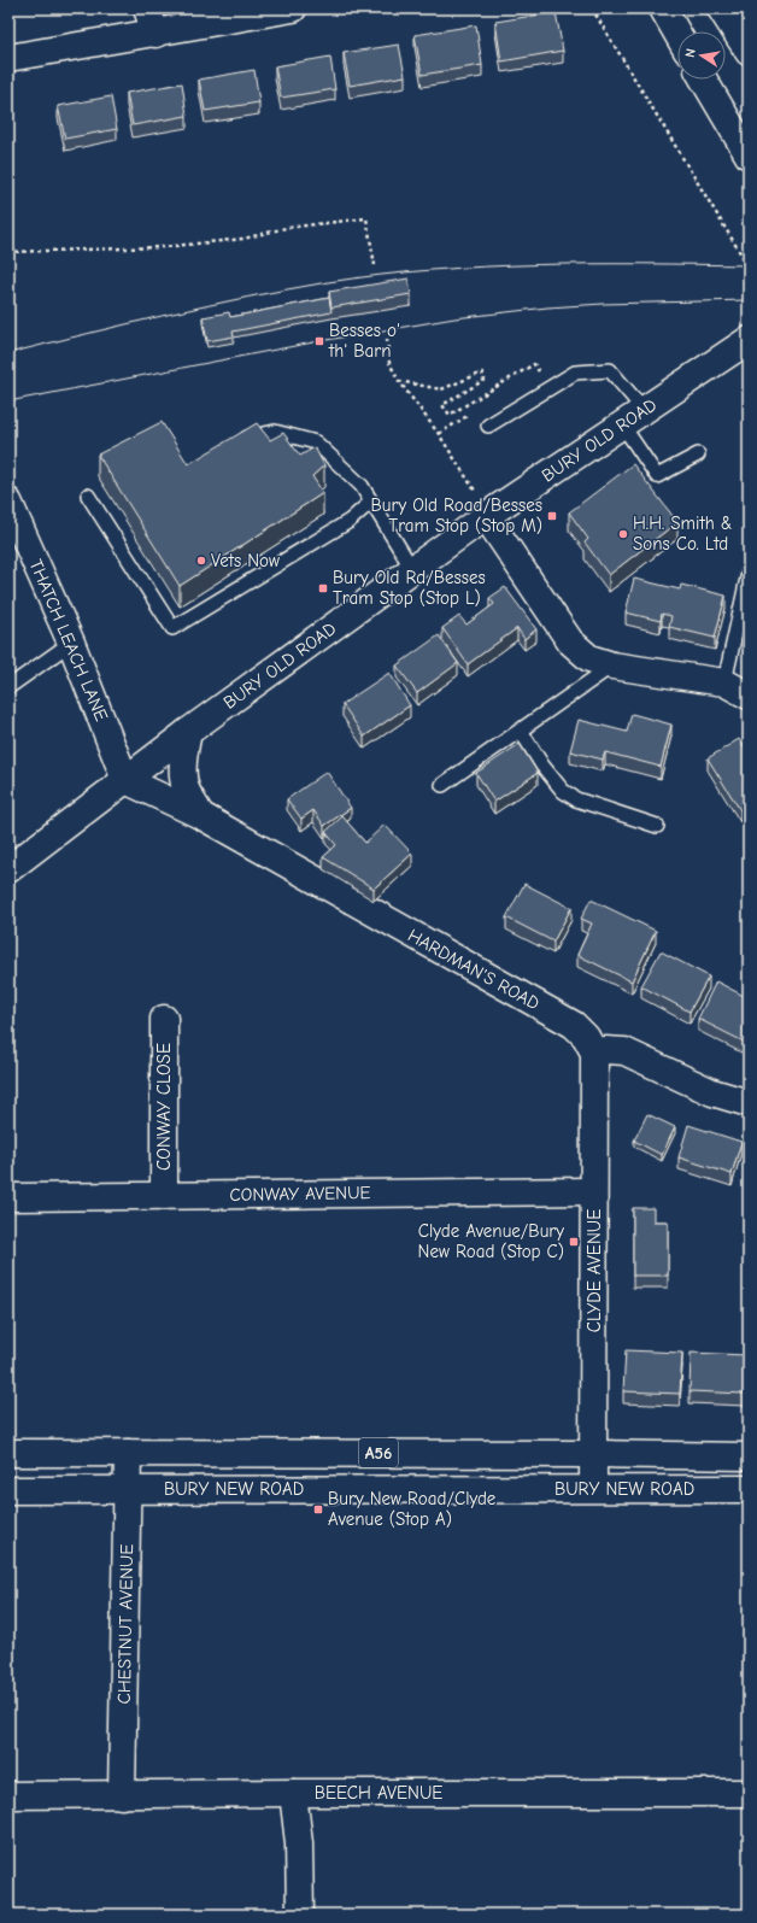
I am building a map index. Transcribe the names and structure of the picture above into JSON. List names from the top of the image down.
{
  "streets": {
    "main road": [
      "BURY OLD ROAD",
      "THATCH LEACH LANE",
      "HARDMAN'S ROAD",
      "CONWAY CLOSE",
      "CONWAY AVENUE",
      "CLYDE AVENUE",
      "A56",
      "BURY NEW ROAD",
      "CHESTNUT AVENUE",
      "BEECH AVENUE"
    ]
  },
  "crossings": [
    ["BURY OLD ROAD", "THATCH LEACH LANE"],
    ["BURY OLD ROAD", "HARDMAN'S ROAD"],
    ["THATCH LEACH LANE", "HARDMAN'S ROAD"],
    ["HARDMAN'S ROAD", "CLYDE AVENUE"],
    ["CONWAY CLOSE", "CONWAY AVENUE"],
    ["CONWAY AVENUE", "CLYDE AVENUE"],
    ["CLYDE AVENUE", "BURY NEW ROAD"],
    ["BURY NEW ROAD", "CHESTNUT AVENUE"],
    ["CHESTNUT AVENUE", "BEECH AVENUE"]
  ],
  "places": {
    "transit": [
      "Besses o' th' Barn",
      "Bury Old Road/Besses Tram Stop (Stop M)",
      "Bury Old Rd/Besses Tram Stop (Stop L)",
      "Clyde Avenue/Bury New Road (Stop C)",
      "Bury New Road/Clyde Avenue (Stop A)"
    ],
    "other": ["H.H. Smith & Sons Co. Ltd", "Vets Now"]
  },
  "north": "left"
}
